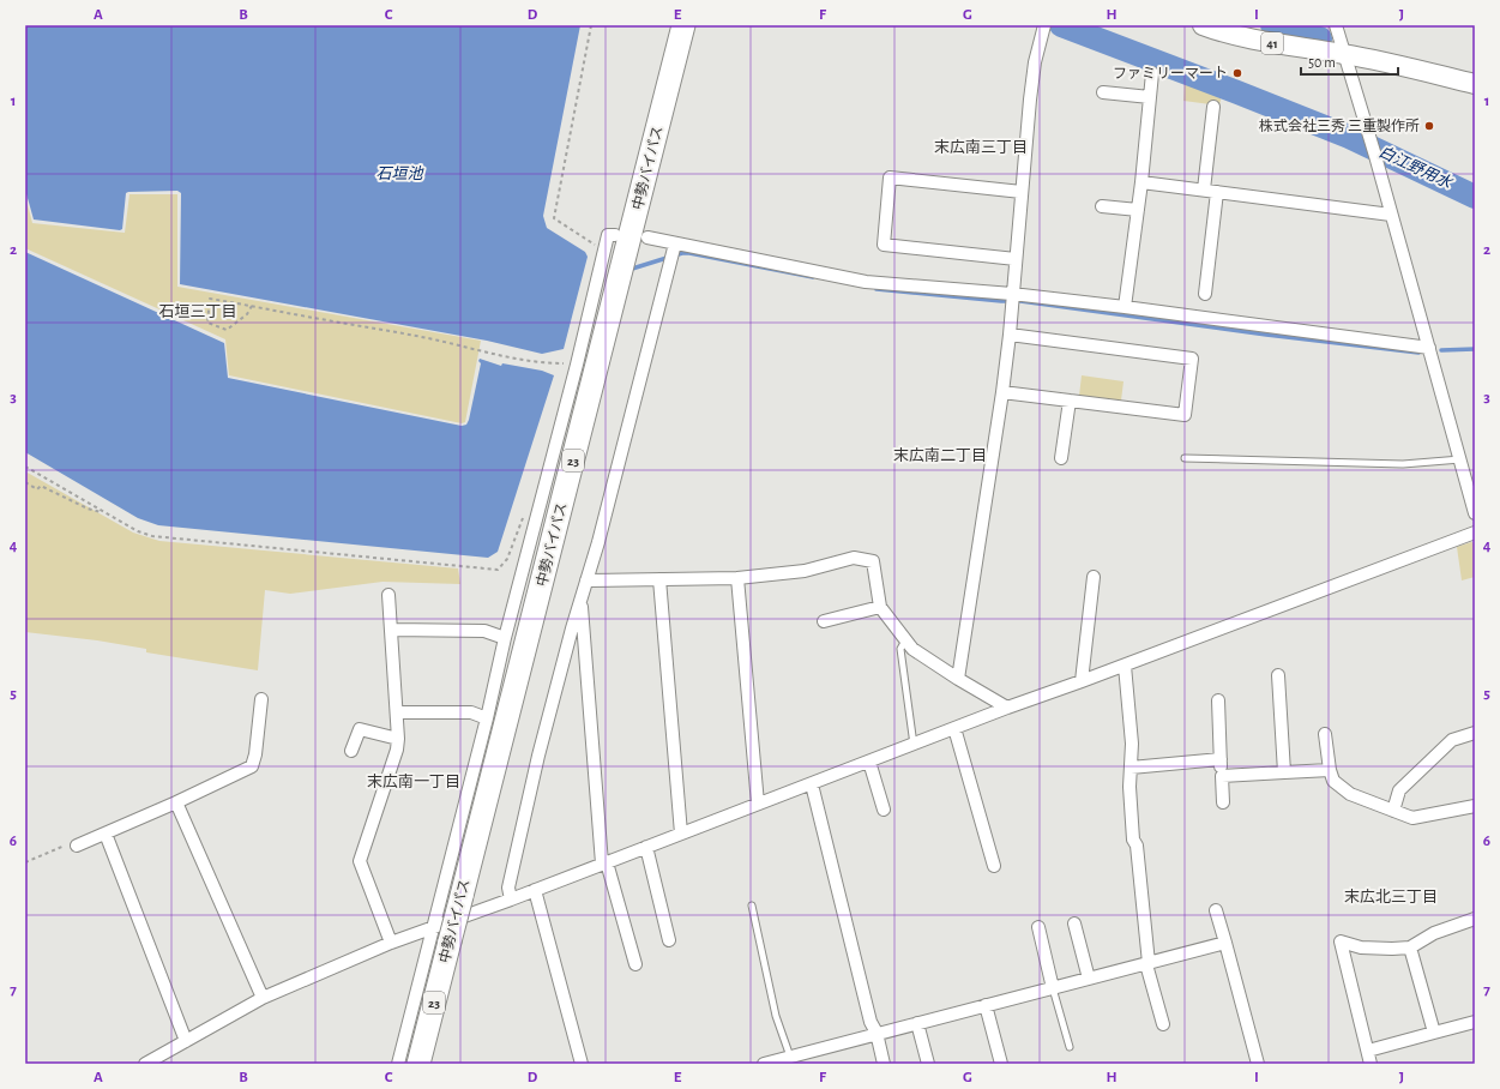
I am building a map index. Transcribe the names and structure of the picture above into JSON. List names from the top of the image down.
{
  "streets": {
    "highway": ["中勢バイパス", "23"],
    "main road": ["41"]
  },
  "districts": [
    "末広南三丁目",
    "石垣三丁目",
    "末広南二丁目",
    "末広南一丁目",
    "末広北三丁目"
  ],
  "water": ["白江野用水", "石垣池"],
  "places": ["ファミリーマート", "株式会社三秀 三重製作所"],
  "scale_bar": "50 m",
  "grid": {
    "columns": [
      "A",
      "B",
      "C",
      "D",
      "E",
      "F",
      "G",
      "H",
      "I",
      "J"
    ],
    "rows": [
      "1",
      "2",
      "3",
      "4",
      "5",
      "6",
      "7"
    ]
  }
}
